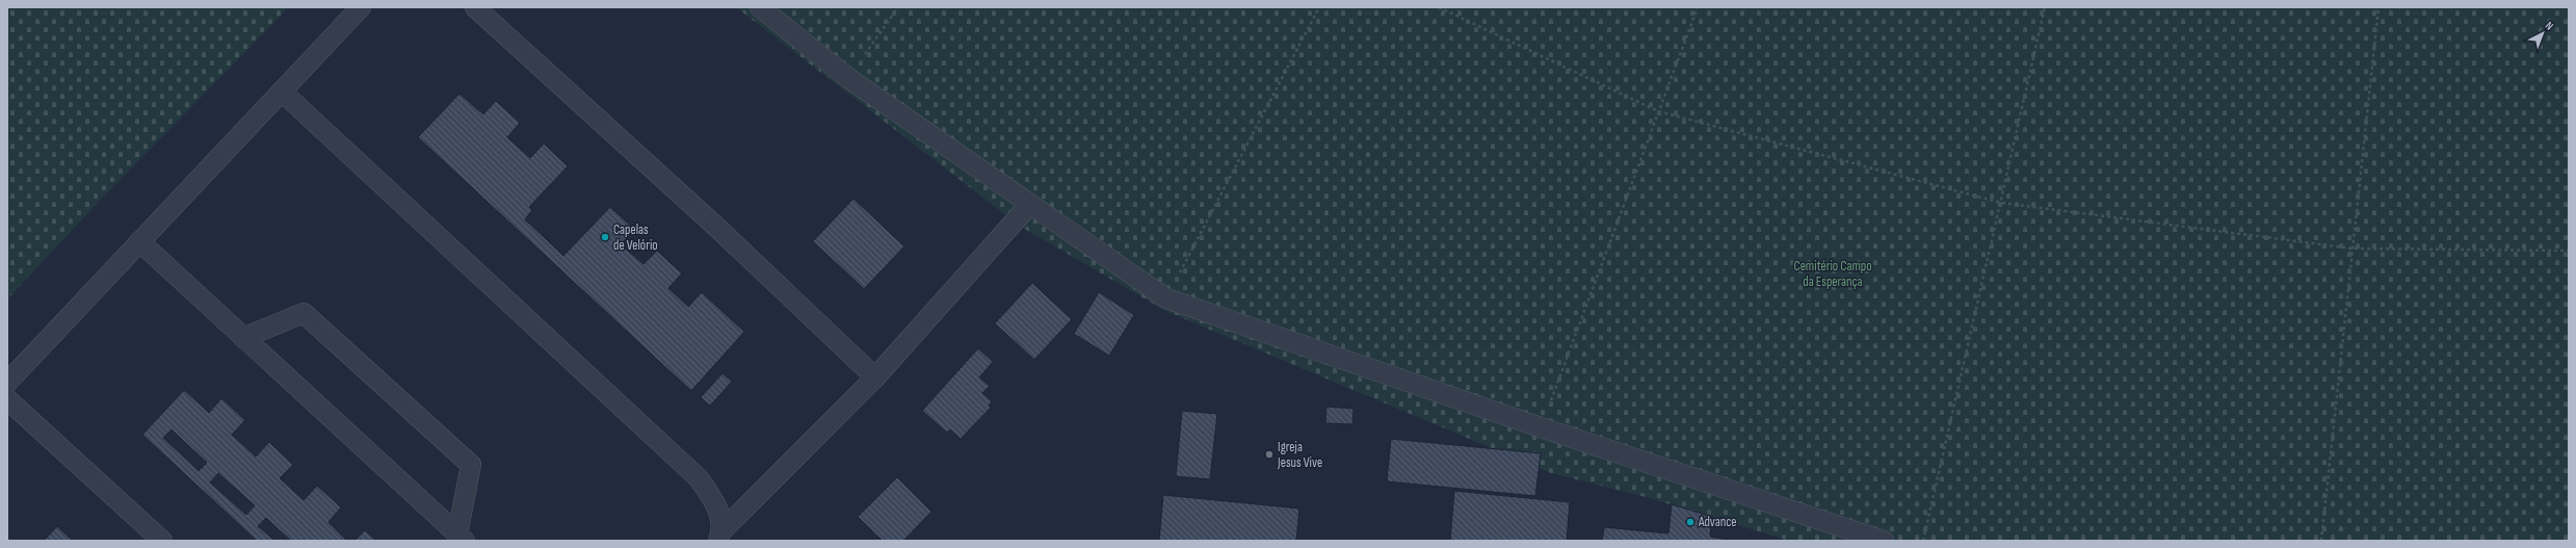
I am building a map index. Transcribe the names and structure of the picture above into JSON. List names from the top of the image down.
{
  "parks": ["Cemitério Campo da Esperança"],
  "places": ["Capelas de Velório", "Igreja Jesus Vive", "Advance"],
  "north": "top right"
}
